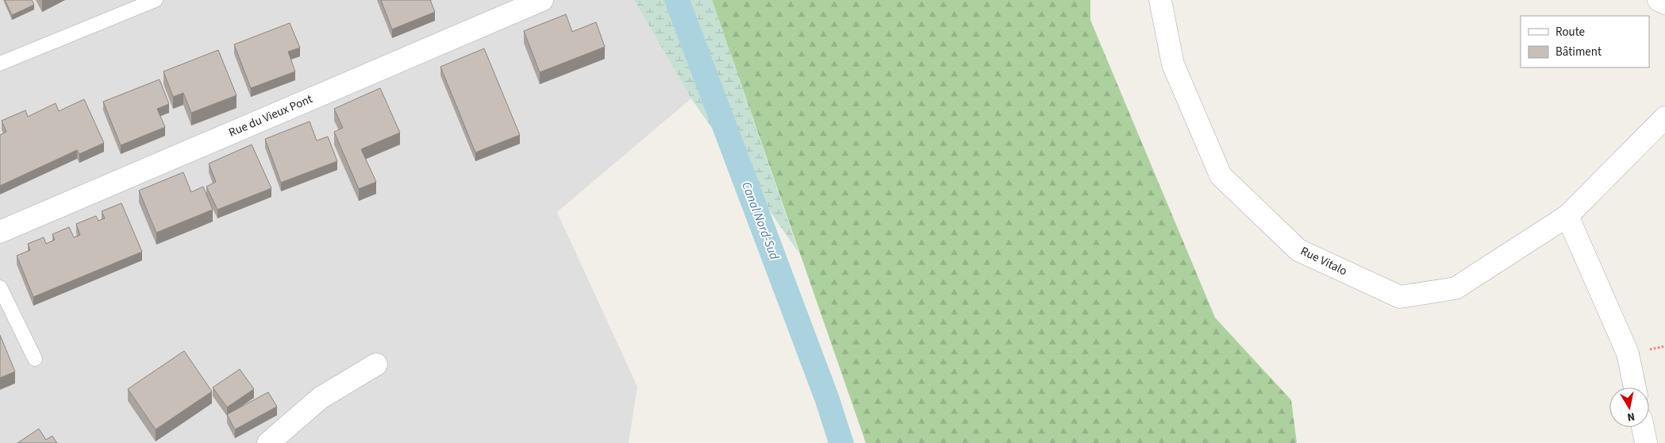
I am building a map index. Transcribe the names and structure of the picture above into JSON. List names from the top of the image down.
{
  "streets": {
    "street": ["Rue du Vieux Pont", "Rue Vitalo"]
  },
  "water": ["Canal Nord-Sud"],
  "legend": ["Route", "Bâtiment"],
  "north": "bottom"
}
